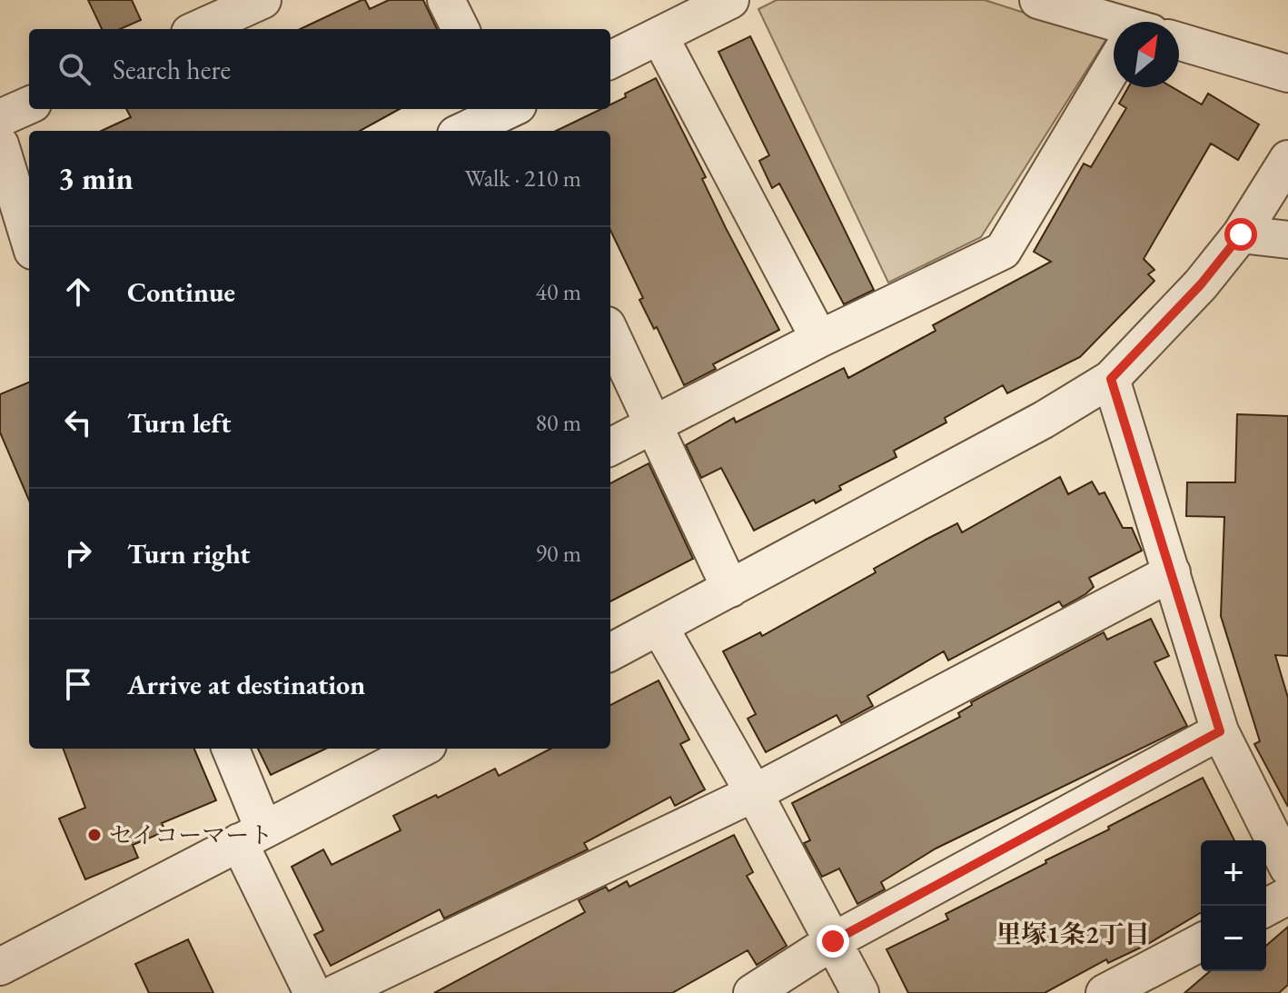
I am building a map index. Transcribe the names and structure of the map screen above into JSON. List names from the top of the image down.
{
  "districts": ["里塚1条2丁目"],
  "places": ["セイコーマート"],
  "north": "top right",
  "page": {
    "search": "Search here",
    "heading": ["3 min", "Walk · 210 m"],
    "list": [
      ["Continue", "40 m"],
      ["Turn left", "80 m"],
      ["Turn right", "90 m"],
      "Arrive at destination"
    ],
    "map_buttons": ["+", "−"]
  }
}
